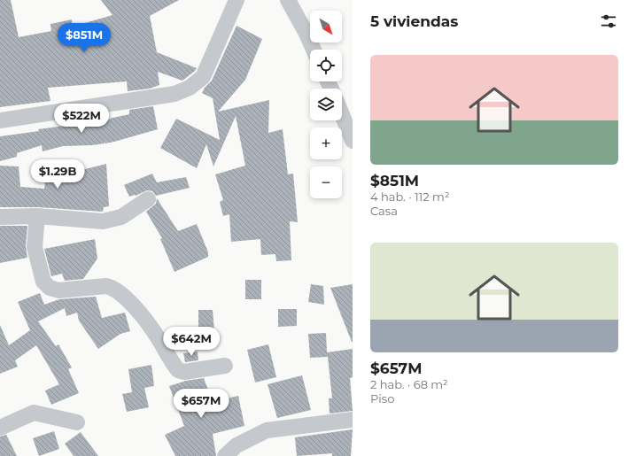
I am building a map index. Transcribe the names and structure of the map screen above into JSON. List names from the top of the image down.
{
  "north": "bottom right",
  "page": {
    "heading": "5 viviendas",
    "map_buttons": ["+", "−"],
    "price": [
      "$851M",
      "$522M",
      "$1.29B",
      "$642M",
      "$657M"
    ],
    "list": [
      {
        "name": "$851M",
        "note": "4 hab. · 112 m² · Casa"
      },
      {
        "name": "$657M",
        "note": "2 hab. · 68 m² · Piso"
      }
    ]
  }
}
